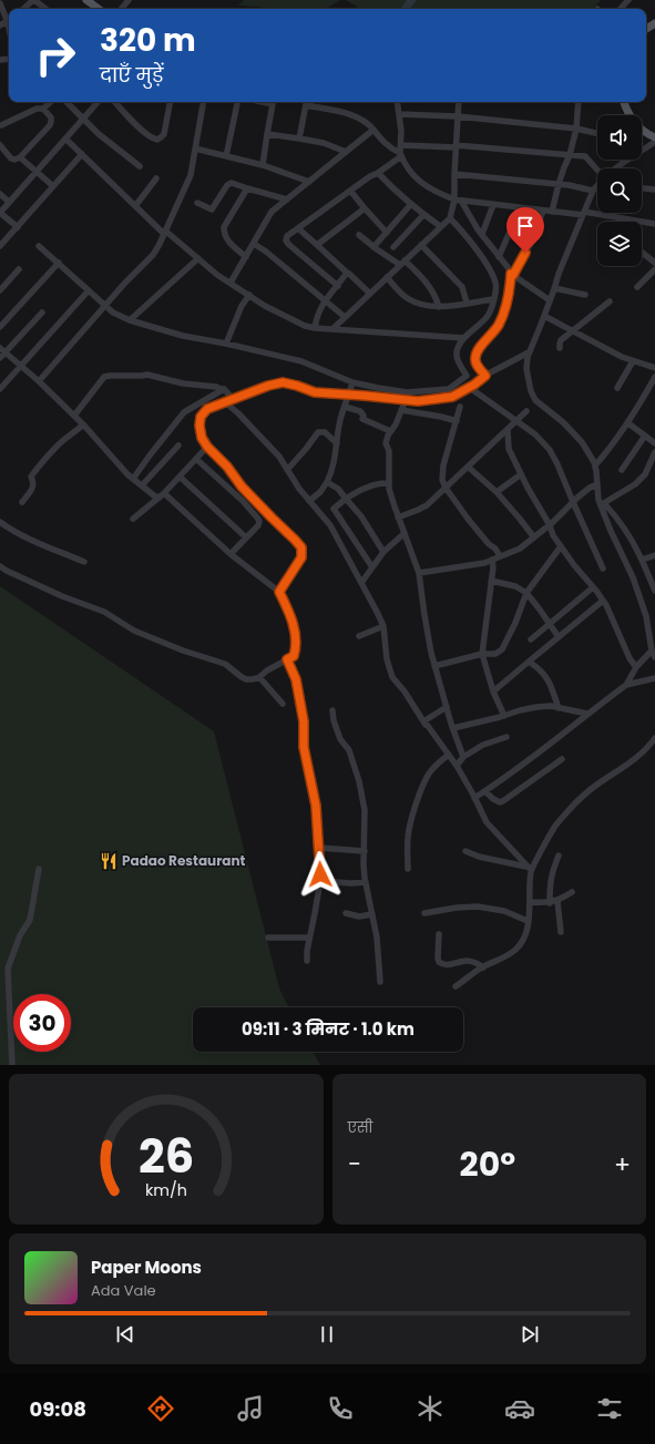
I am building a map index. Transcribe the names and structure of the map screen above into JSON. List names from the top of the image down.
{
  "places": {
    "restaurant": ["Padao Restaurant"]
  },
  "page": {
    "turn": ["320 m", "दाएँ मुड़ें"],
    "limit": "30",
    "trip": "09:11 · 3 मिनट · 1.0 km",
    "tile": "एसी",
    "heat": ["−", "20°", "+"],
    "song": ["Paper Moons", "Ada Vale"],
    "tabs": "09:08",
    "gauge": ["26", "km/h"]
  }
}
